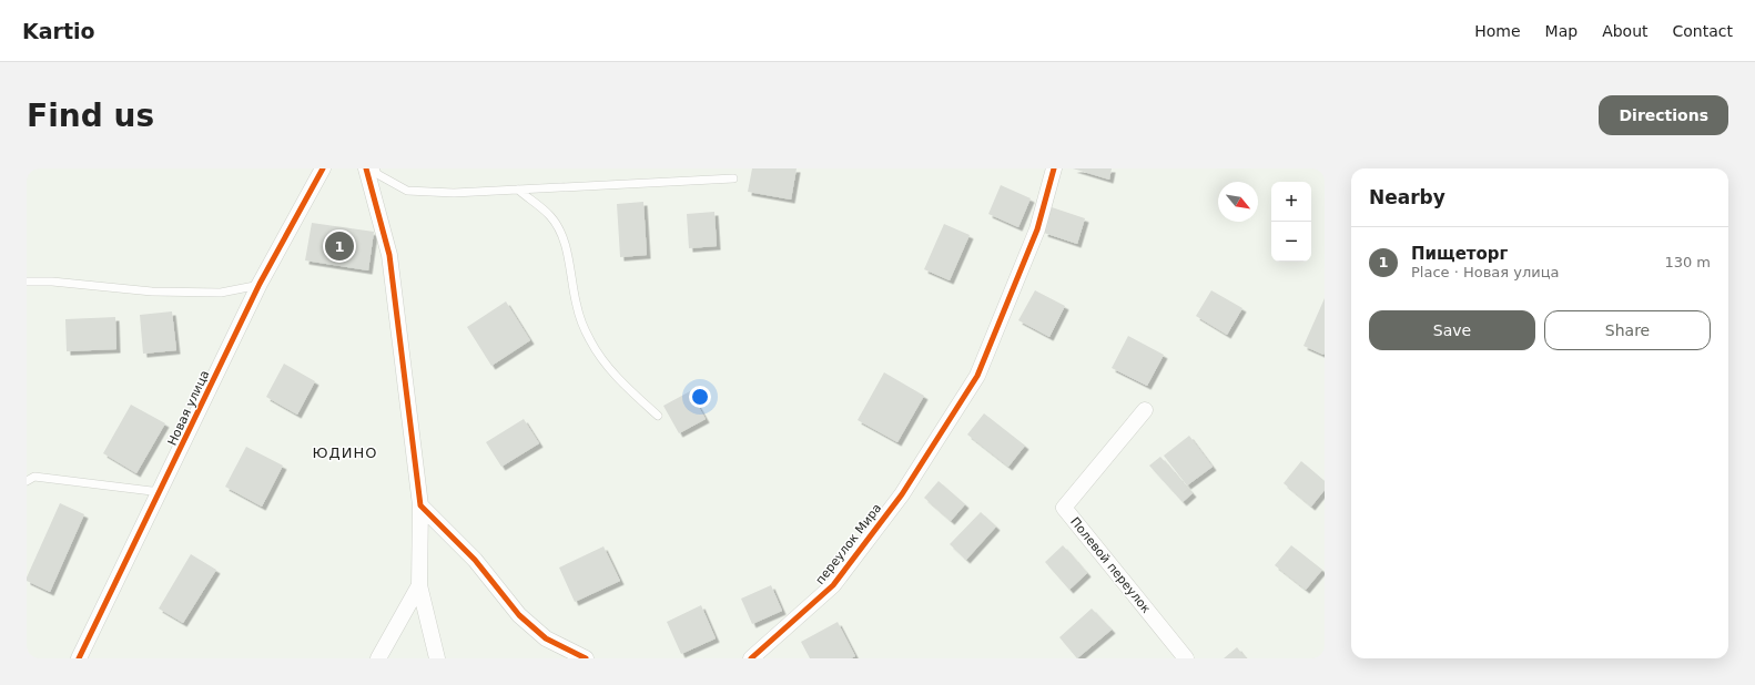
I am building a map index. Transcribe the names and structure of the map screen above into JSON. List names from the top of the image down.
{
  "streets": {
    "street": ["Новая улица", "переулок Мира", "Полевой переулок"]
  },
  "districts": ["ЮДИНО"],
  "north": "bottom right",
  "page": {
    "header": "Kartio",
    "nav": [
      "Home",
      "Map",
      "About",
      "Contact"
    ],
    "buttons": [
      "Directions",
      ["Save", "Share"]
    ],
    "title": "Find us",
    "heading": "Nearby",
    "map_buttons": ["+", "−"],
    "list": [
      {
        "mark": "1",
        "name": "Пищеторг",
        "note": "Place · Новая улица",
        "value": "130 m"
      }
    ],
    "pins": "1"
  }
}
